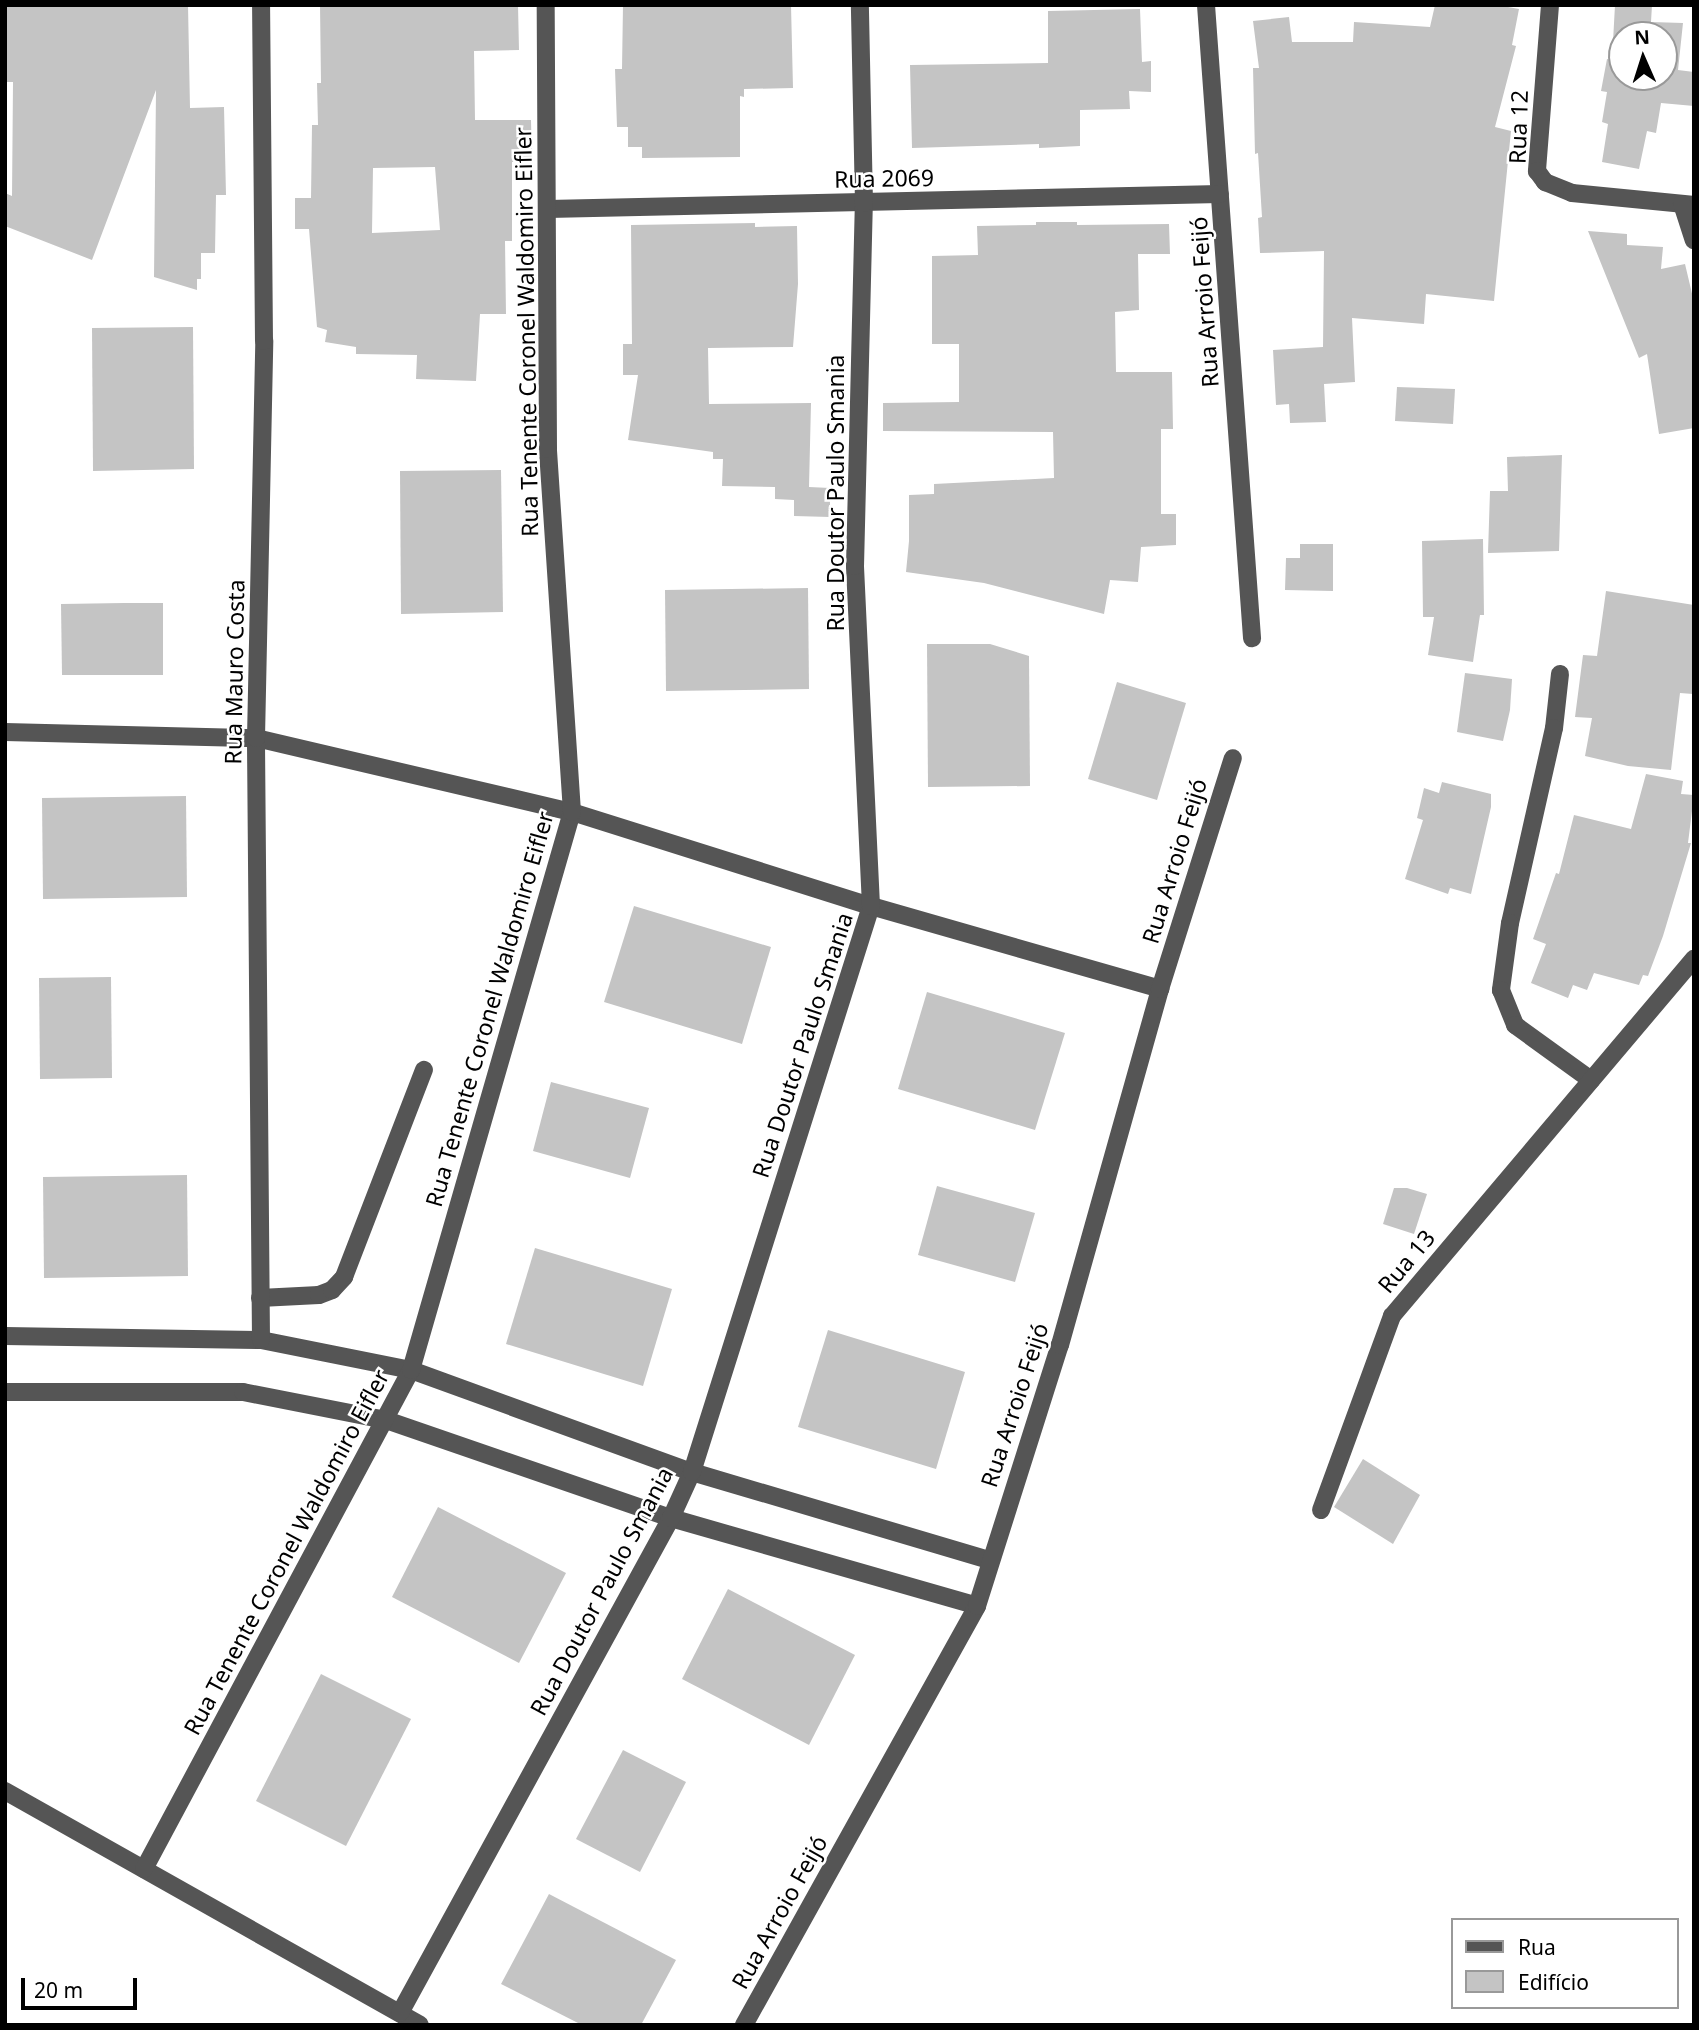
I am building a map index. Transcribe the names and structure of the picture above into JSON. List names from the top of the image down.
{
  "streets": {
    "street": [
      "Rua 12",
      "Rua 2069",
      "Rua Arroio Feijó",
      "Rua Tenente Coronel Waldomiro Eifler",
      "Rua Doutor Paulo Smania",
      "Rua Mauro Costa",
      "Rua 13"
    ]
  },
  "crossings": [
    ["Rua 2069", "Rua Arroio Feijó"],
    ["Rua 2069", "Rua Tenente Coronel Waldomiro Eifler"],
    ["Rua 2069", "Rua Doutor Paulo Smania"]
  ],
  "legend": ["Rua", "Edifício"],
  "scale_bar": "20 m",
  "north": "top"
}
